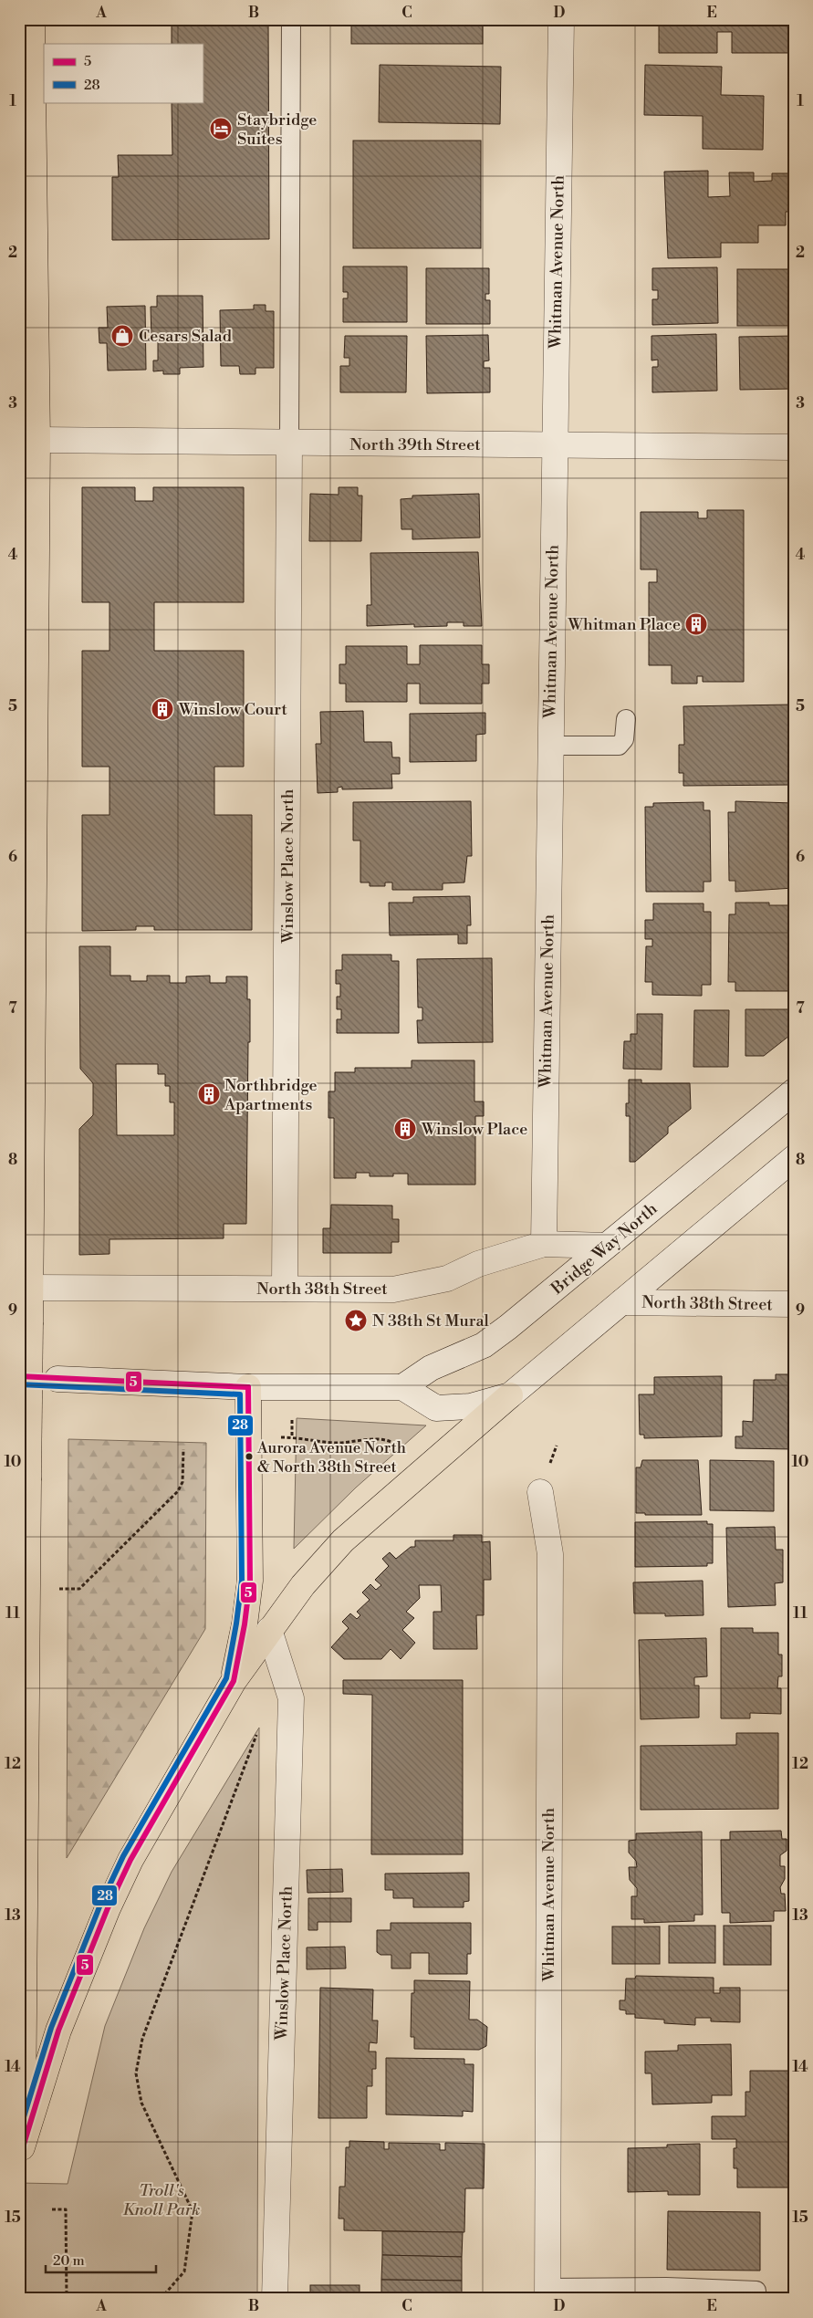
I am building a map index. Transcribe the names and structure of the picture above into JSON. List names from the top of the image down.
{
  "streets": {
    "street": [
      "Whitman Avenue North",
      "North 39th Street",
      "Winslow Place North",
      "Bridge Way North",
      "North 38th Street"
    ]
  },
  "crossings": [
    ["Whitman Avenue North", "North 39th Street"],
    ["Whitman Avenue North", "North 38th Street"],
    ["North 39th Street", "Winslow Place North"],
    ["Winslow Place North", "North 38th Street"],
    ["Bridge Way North", "North 38th Street"]
  ],
  "parks": ["Troll's Knoll Park"],
  "places": {
    "hotel": ["Staybridge Suites"],
    "shop": ["Cesars Salad"],
    "building": [
      "Whitman Place",
      "Winslow Court",
      "Northbridge Apartments",
      "Winslow Place"
    ],
    "place": ["N 38th St Mural"],
    "other": ["Aurora Avenue North & North 38th Street"]
  },
  "lines": ["transit line 5", "transit line 28"],
  "legend": ["5", "28"],
  "scale_bar": "20 m",
  "grid": {
    "columns": [
      "A",
      "B",
      "C",
      "D",
      "E"
    ],
    "rows": [
      "1",
      "2",
      "3",
      "4",
      "5",
      "6",
      "7",
      "8",
      "9",
      "10",
      "11",
      "12",
      "13",
      "14",
      "15"
    ]
  }
}
